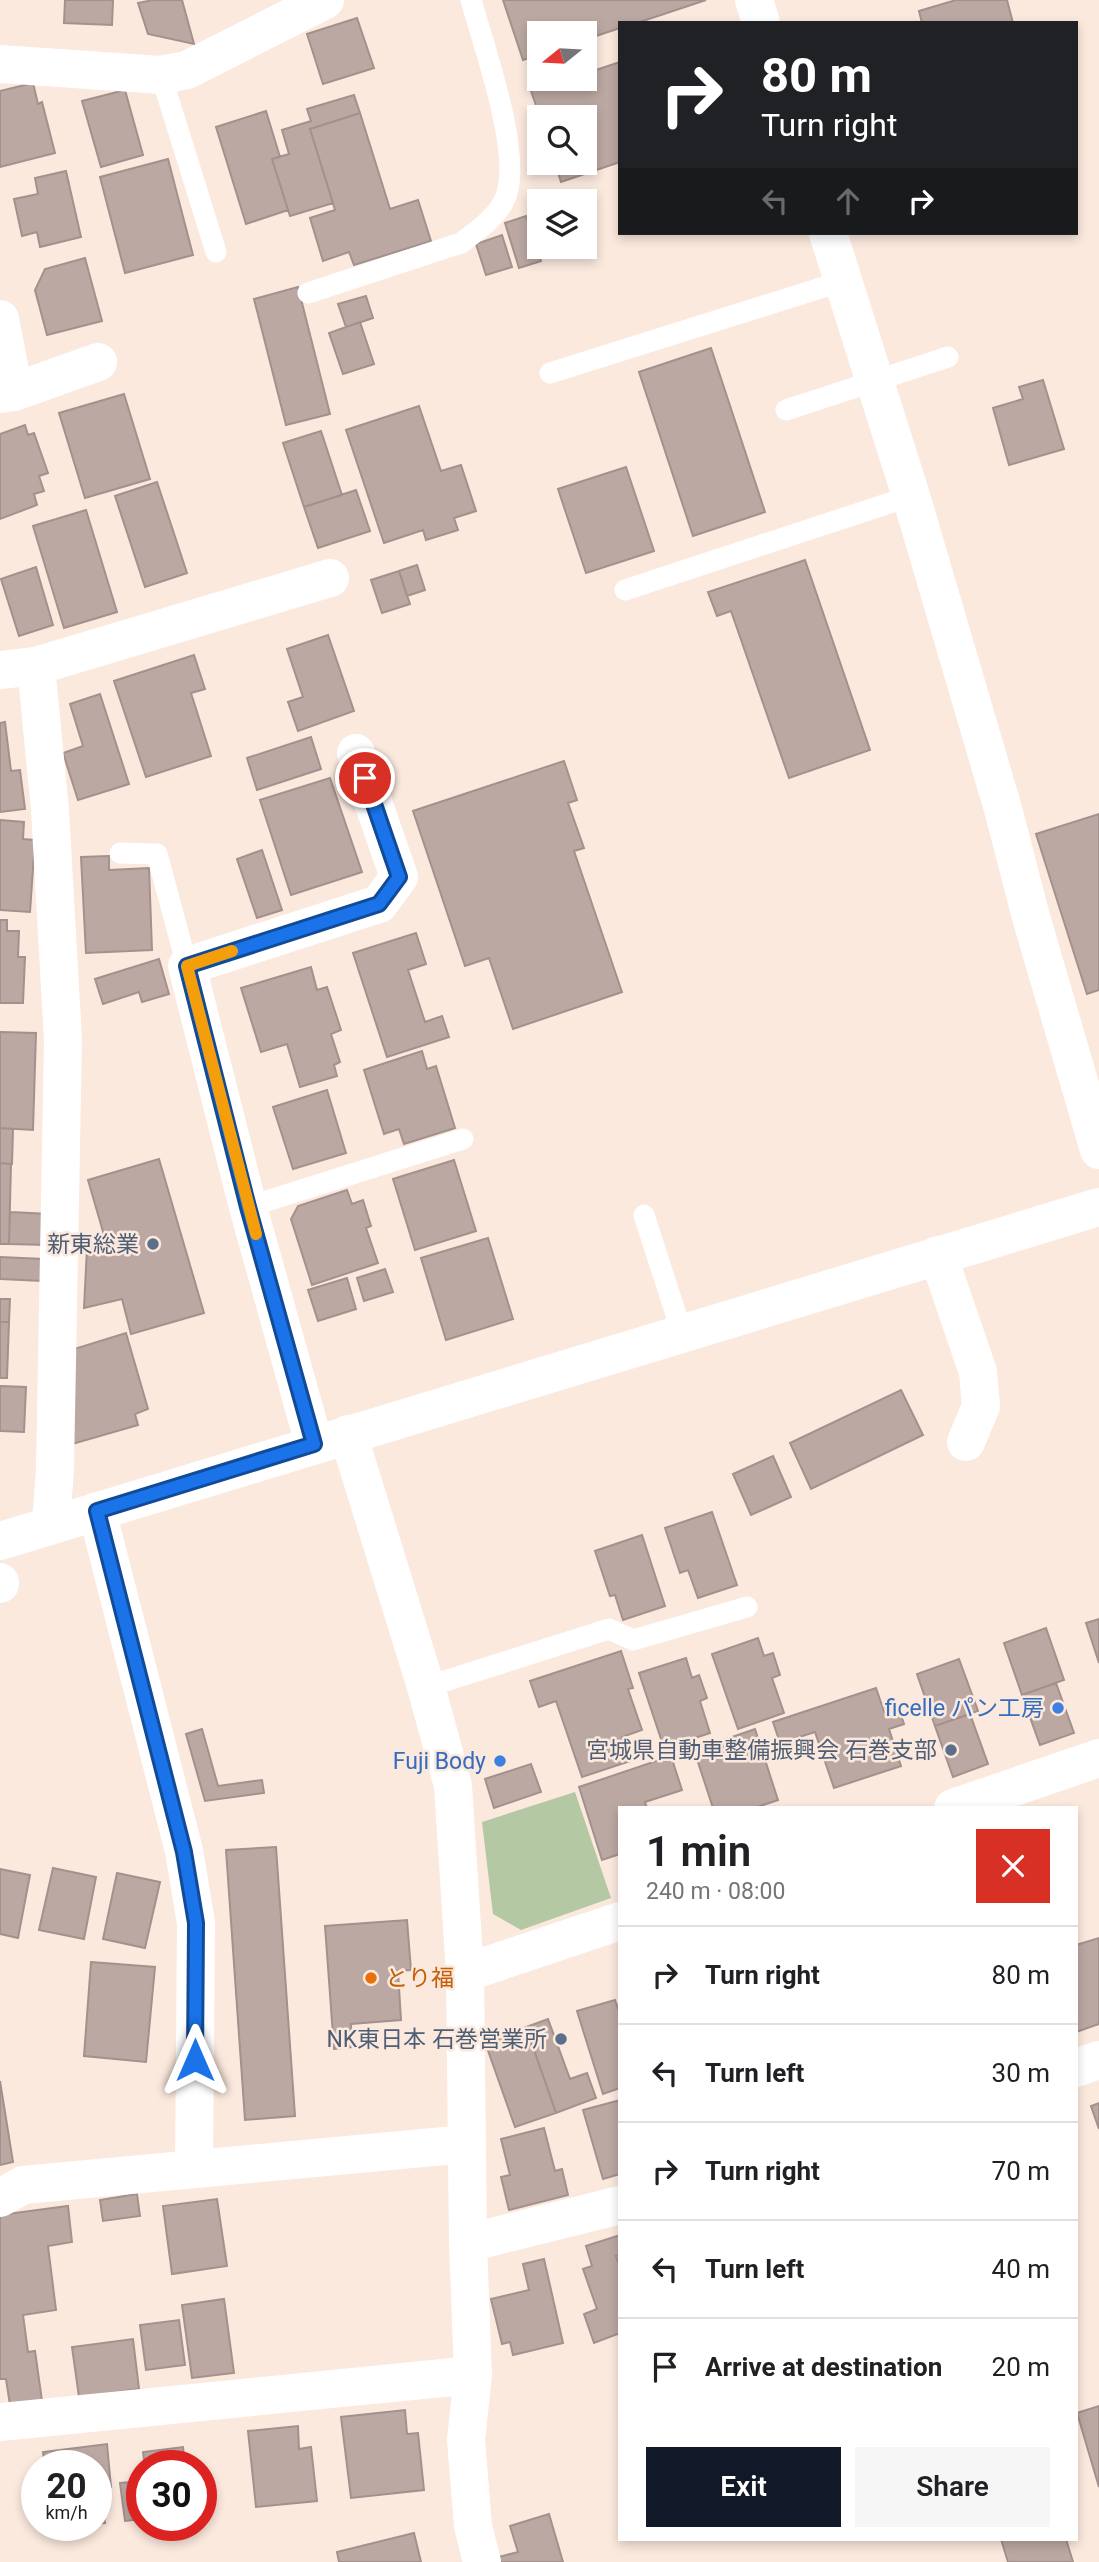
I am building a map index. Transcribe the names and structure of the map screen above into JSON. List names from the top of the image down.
{
  "places": [
    "新東総業",
    "ficelle パン工房",
    "宮城県自動車整備振興会 石巻支部",
    "Fuji Body",
    "とり福",
    "NK東日本 石巻営業所"
  ],
  "north": "left",
  "page": {
    "turn": ["80 m", "Turn right"],
    "heading": ["1 min", "240 m · 08:00"],
    "list": [
      {
        "name": "Turn right",
        "value": "80 m"
      },
      {
        "name": "Turn left",
        "value": "30 m"
      },
      {
        "name": "Turn right",
        "value": "70 m"
      },
      {
        "name": "Turn left",
        "value": "40 m"
      },
      {
        "name": "Arrive at destination",
        "value": "20 m"
      }
    ],
    "buttons": ["Exit", "Share"],
    "speed": "20 km/h",
    "limit": "30"
  }
}
